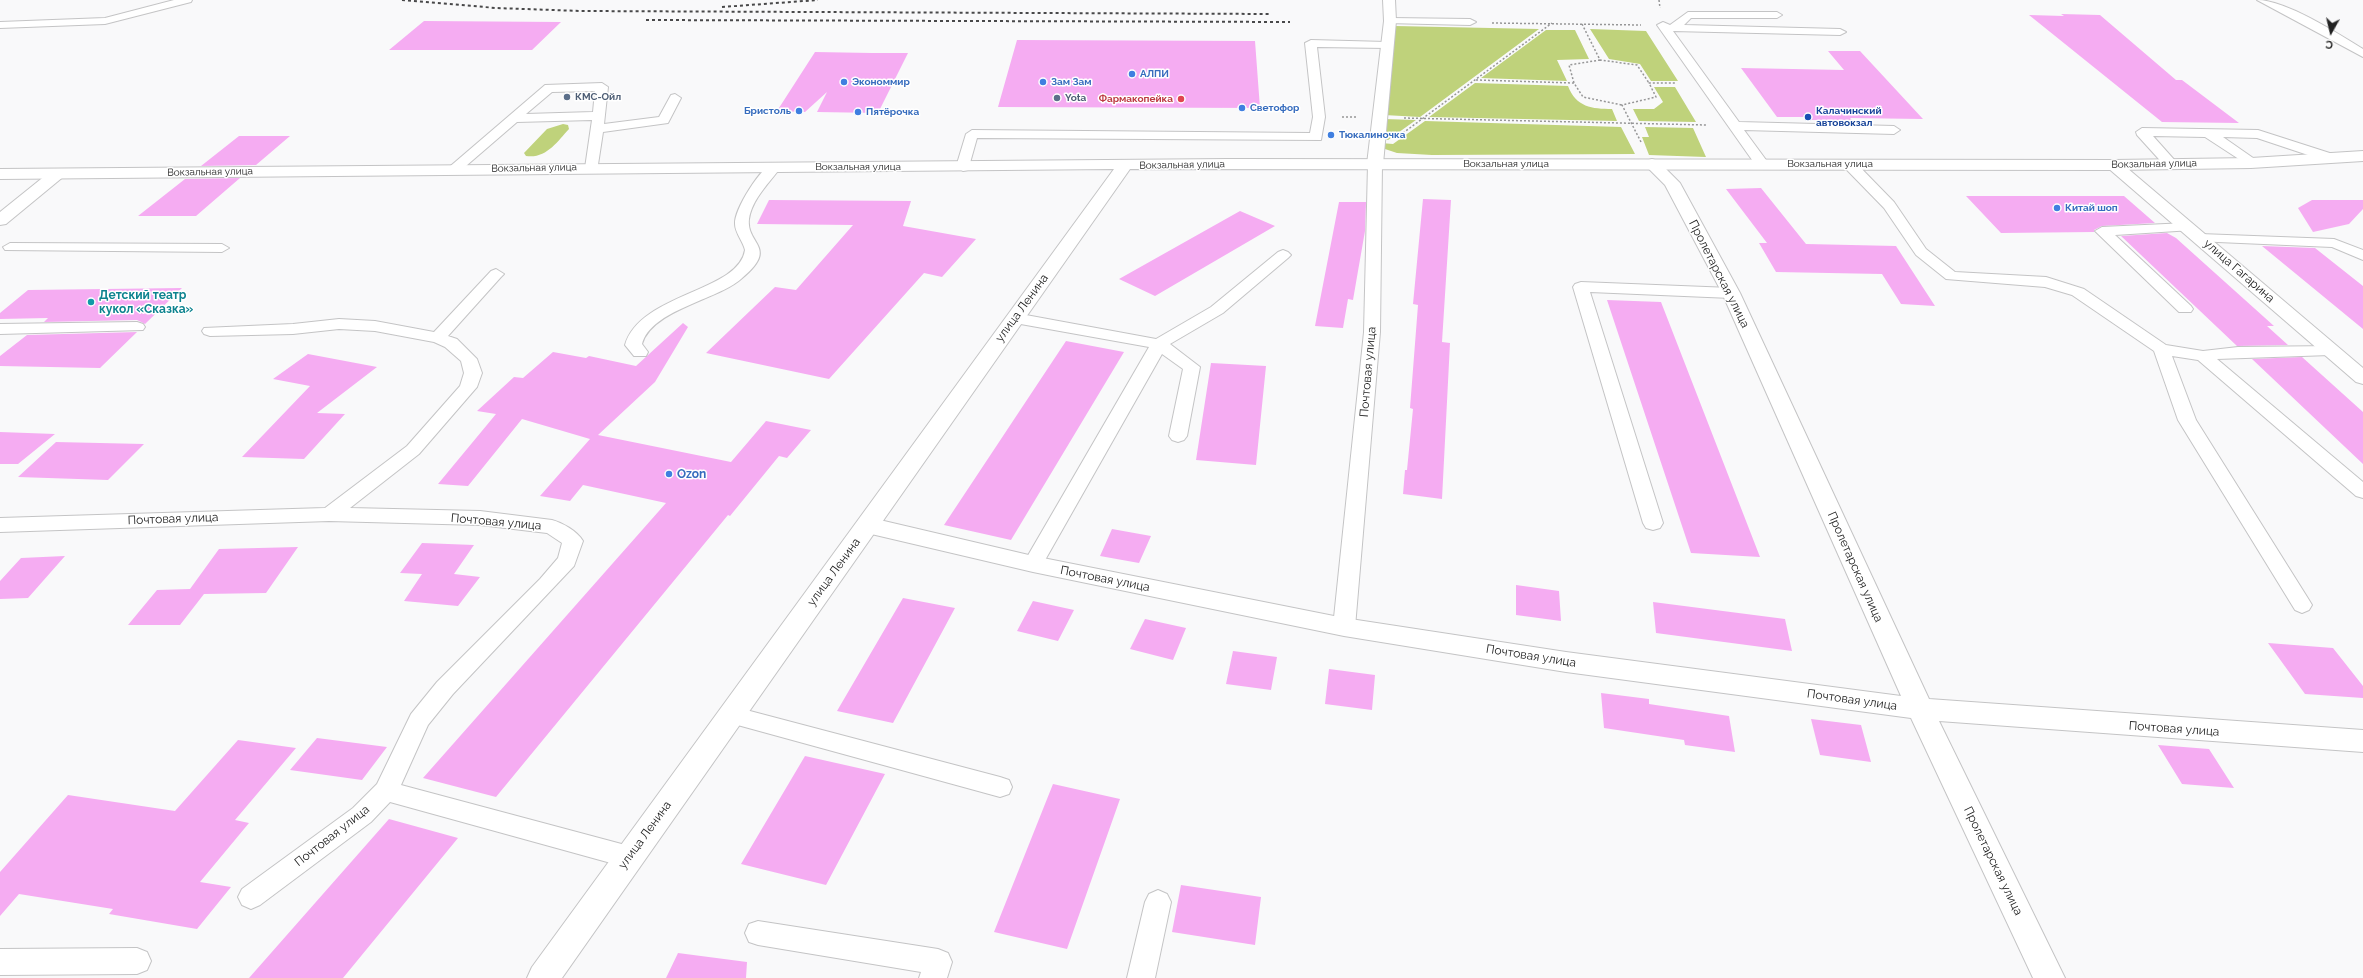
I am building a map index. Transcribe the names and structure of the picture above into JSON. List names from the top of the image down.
{
  "streets": {
    "main road": [
      "Вокзальная улица",
      "улица Гагарина",
      "Пролетарская улица",
      "улица Ленина",
      "Почтовая улица"
    ]
  },
  "crossings": [
    ["Вокзальная улица", "улица Гагарина"],
    ["Вокзальная улица", "Пролетарская улица"],
    ["Вокзальная улица", "улица Ленина"],
    ["Вокзальная улица", "Почтовая улица"],
    ["Пролетарская улица", "Почтовая улица"],
    ["улица Ленина", "Почтовая улица"]
  ],
  "places": [
    "АЛПИ",
    "Экономмир",
    "Зам Зам",
    "КМС-Ойл",
    "Yota",
    "Фармакопейка",
    "Светофор",
    "Бристоль",
    "Пятёрочка",
    "Калачинский автовокзал",
    "Тюкалиночка",
    "Китай шоп",
    "Детский театр кукол «Сказка»",
    "Ozon"
  ],
  "north": "bottom"
}
